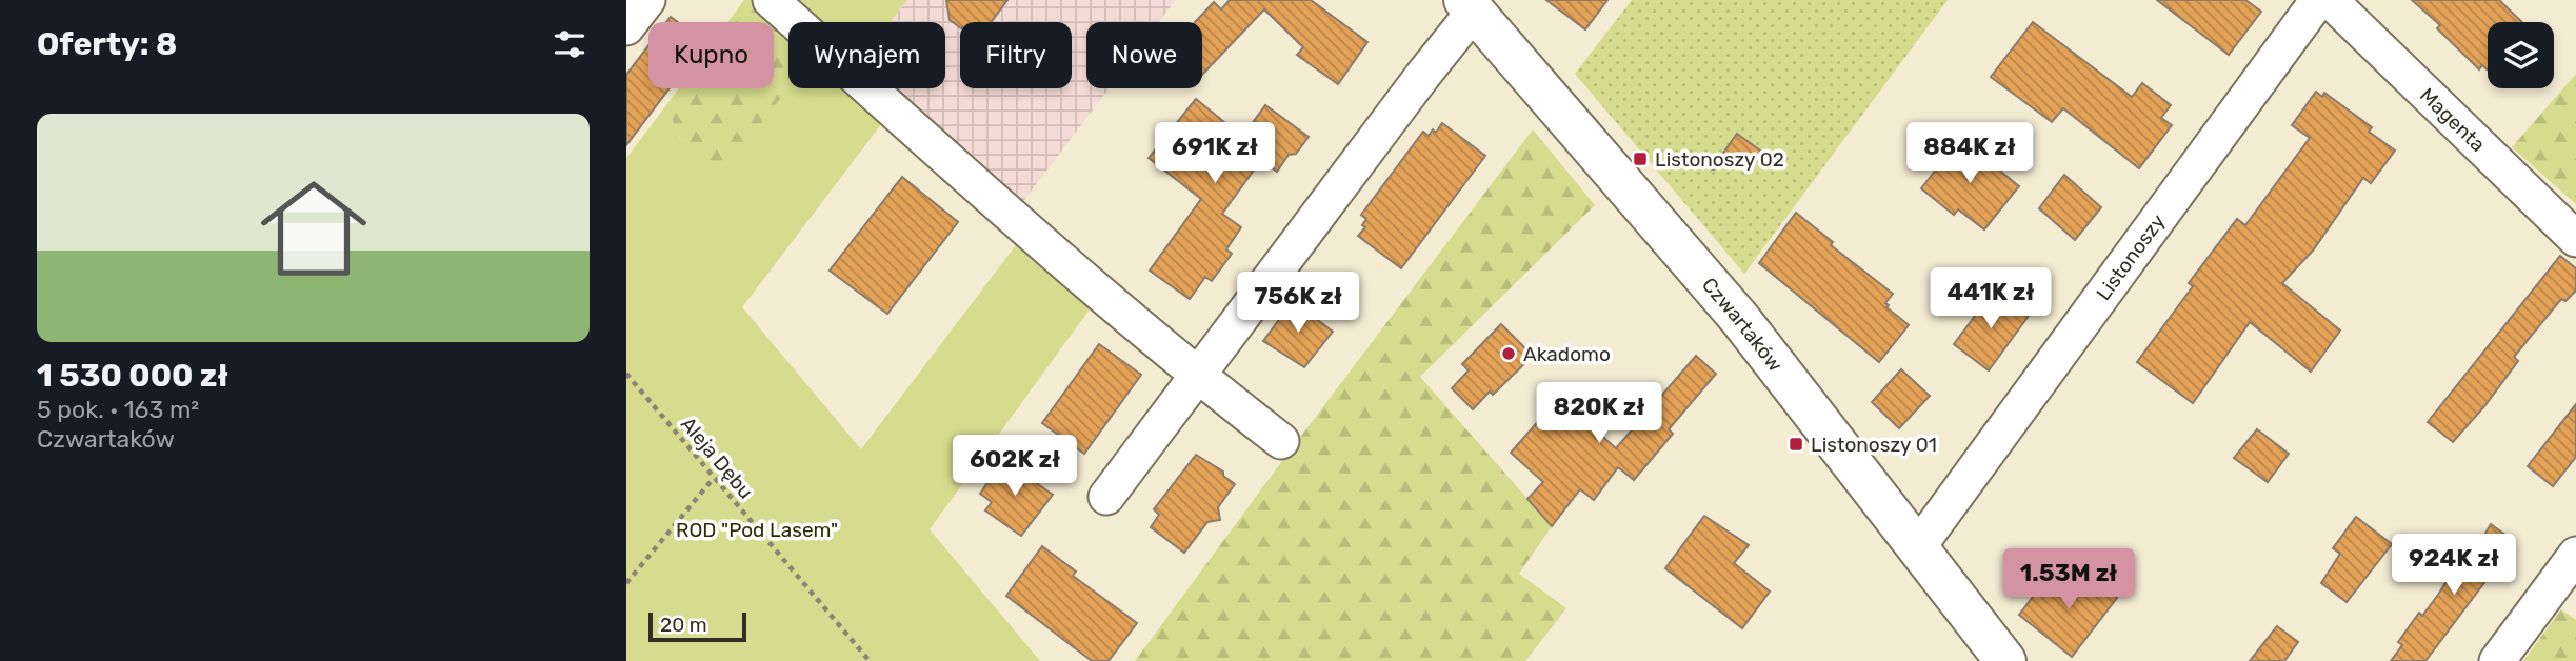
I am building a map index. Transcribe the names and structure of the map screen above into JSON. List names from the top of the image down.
{
  "streets": {
    "street": ["Magenta", "Listonoszy", "Czwartaków"],
    "path": ["Aleja Dębu"]
  },
  "crossings": [
    ["Listonoszy", "Czwartaków"]
  ],
  "parks": ["ROD \"Pod Lasem\""],
  "places": {
    "transit": ["Listonoszy 02", "Listonoszy 01"],
    "other": ["Akadomo"]
  },
  "scale_bar": "20 m",
  "page": {
    "heading": "Oferty: 8",
    "chip": [
      "Kupno",
      "Wynajem",
      "Filtry",
      "Nowe"
    ],
    "list": [
      {
        "name": "1 530 000 zł",
        "note": "5 pok. · 163 m² · Czwartaków"
      }
    ],
    "price": [
      "691K zł",
      "884K zł",
      "441K zł",
      "756K zł",
      "820K zł",
      "602K zł",
      "924K zł",
      "1.53M zł"
    ],
    "scale": "20 m"
  }
}
